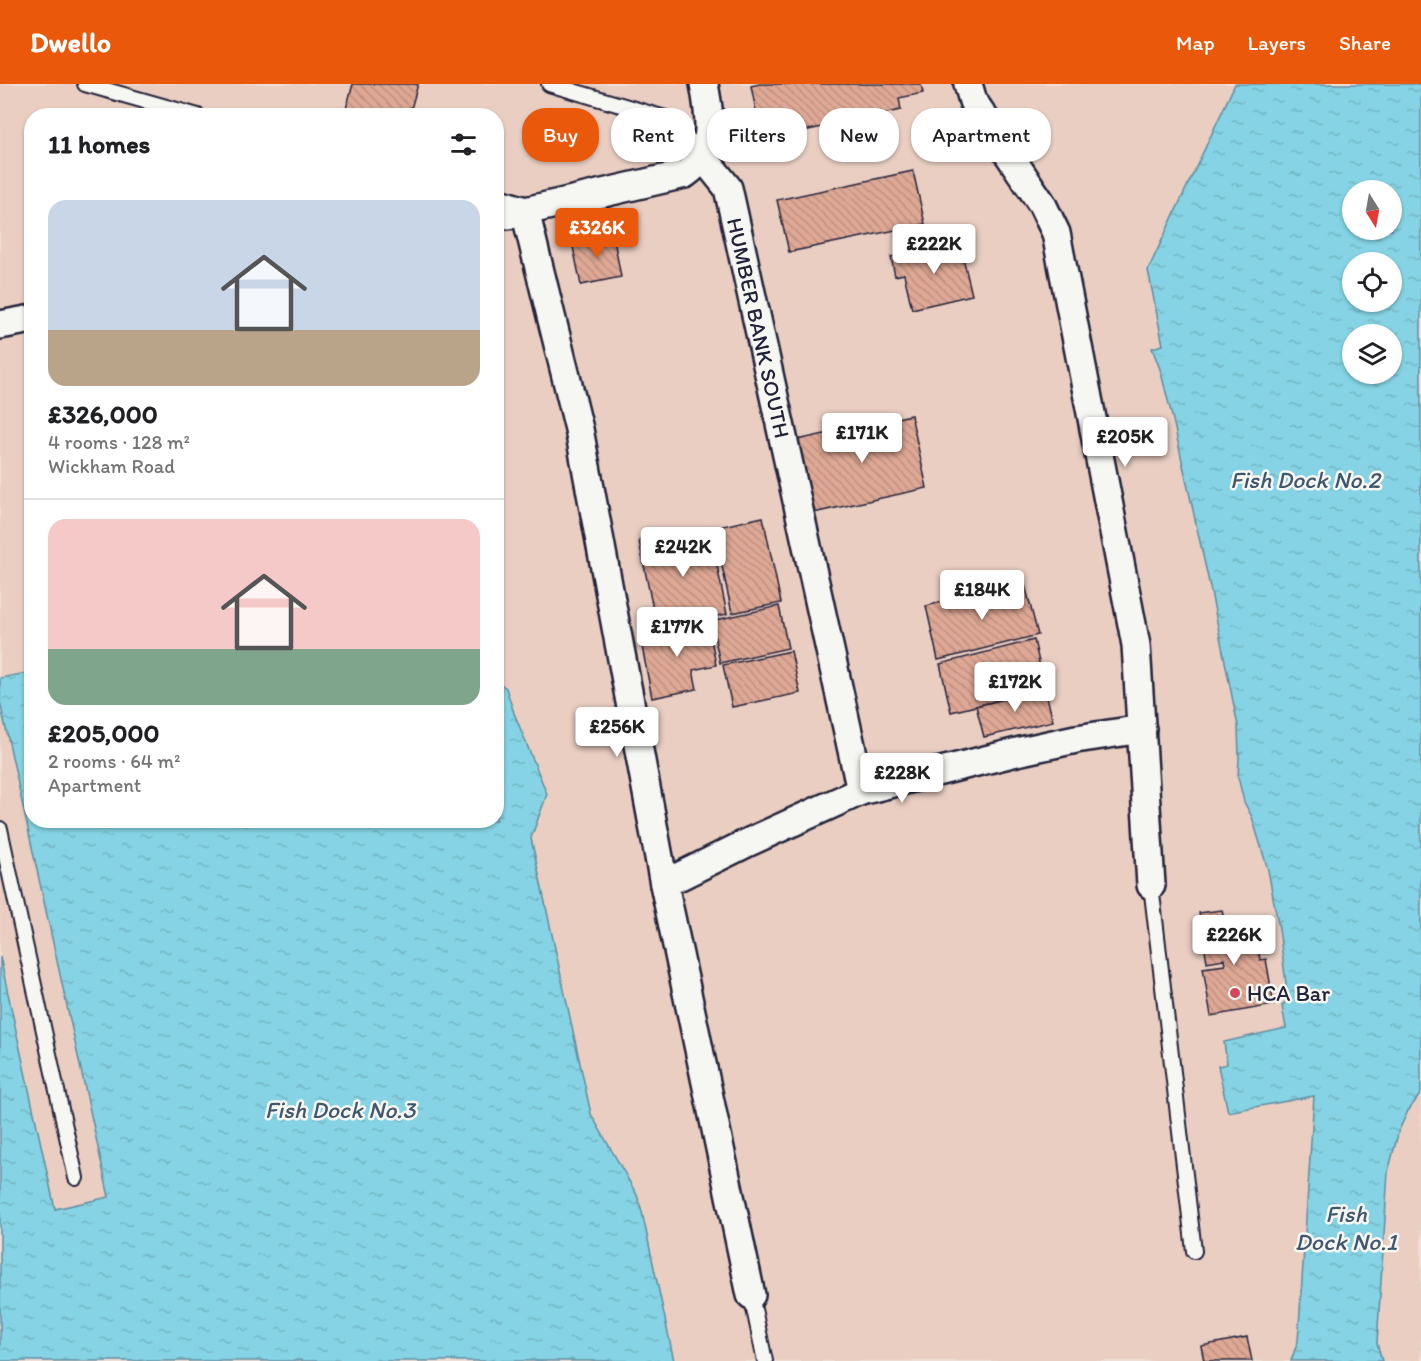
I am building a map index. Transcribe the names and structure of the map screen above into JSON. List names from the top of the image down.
{
  "streets": {
    "street": ["HUMBER BANK SOUTH"]
  },
  "water": ["Fish Dock No.2", "Fish Dock No.3", "Fish Dock No.1"],
  "places": ["HCA Bar"],
  "north": "bottom",
  "page": {
    "header": "Dwello",
    "nav": ["Map", "Layers", "Share"],
    "chip": [
      "Buy",
      "Rent",
      "Filters",
      "New",
      "Apartment"
    ],
    "heading": "11 homes",
    "list": [
      {
        "name": "£326,000",
        "note": "4 rooms · 128 m² · Wickham Road"
      },
      {
        "name": "£205,000",
        "note": "2 rooms · 64 m² · Apartment"
      }
    ],
    "price": [
      "£326K",
      "£222K",
      "£171K",
      "£205K",
      "£242K",
      "£184K",
      "£177K",
      "£172K",
      "£256K",
      "£228K",
      "£226K"
    ]
  }
}
